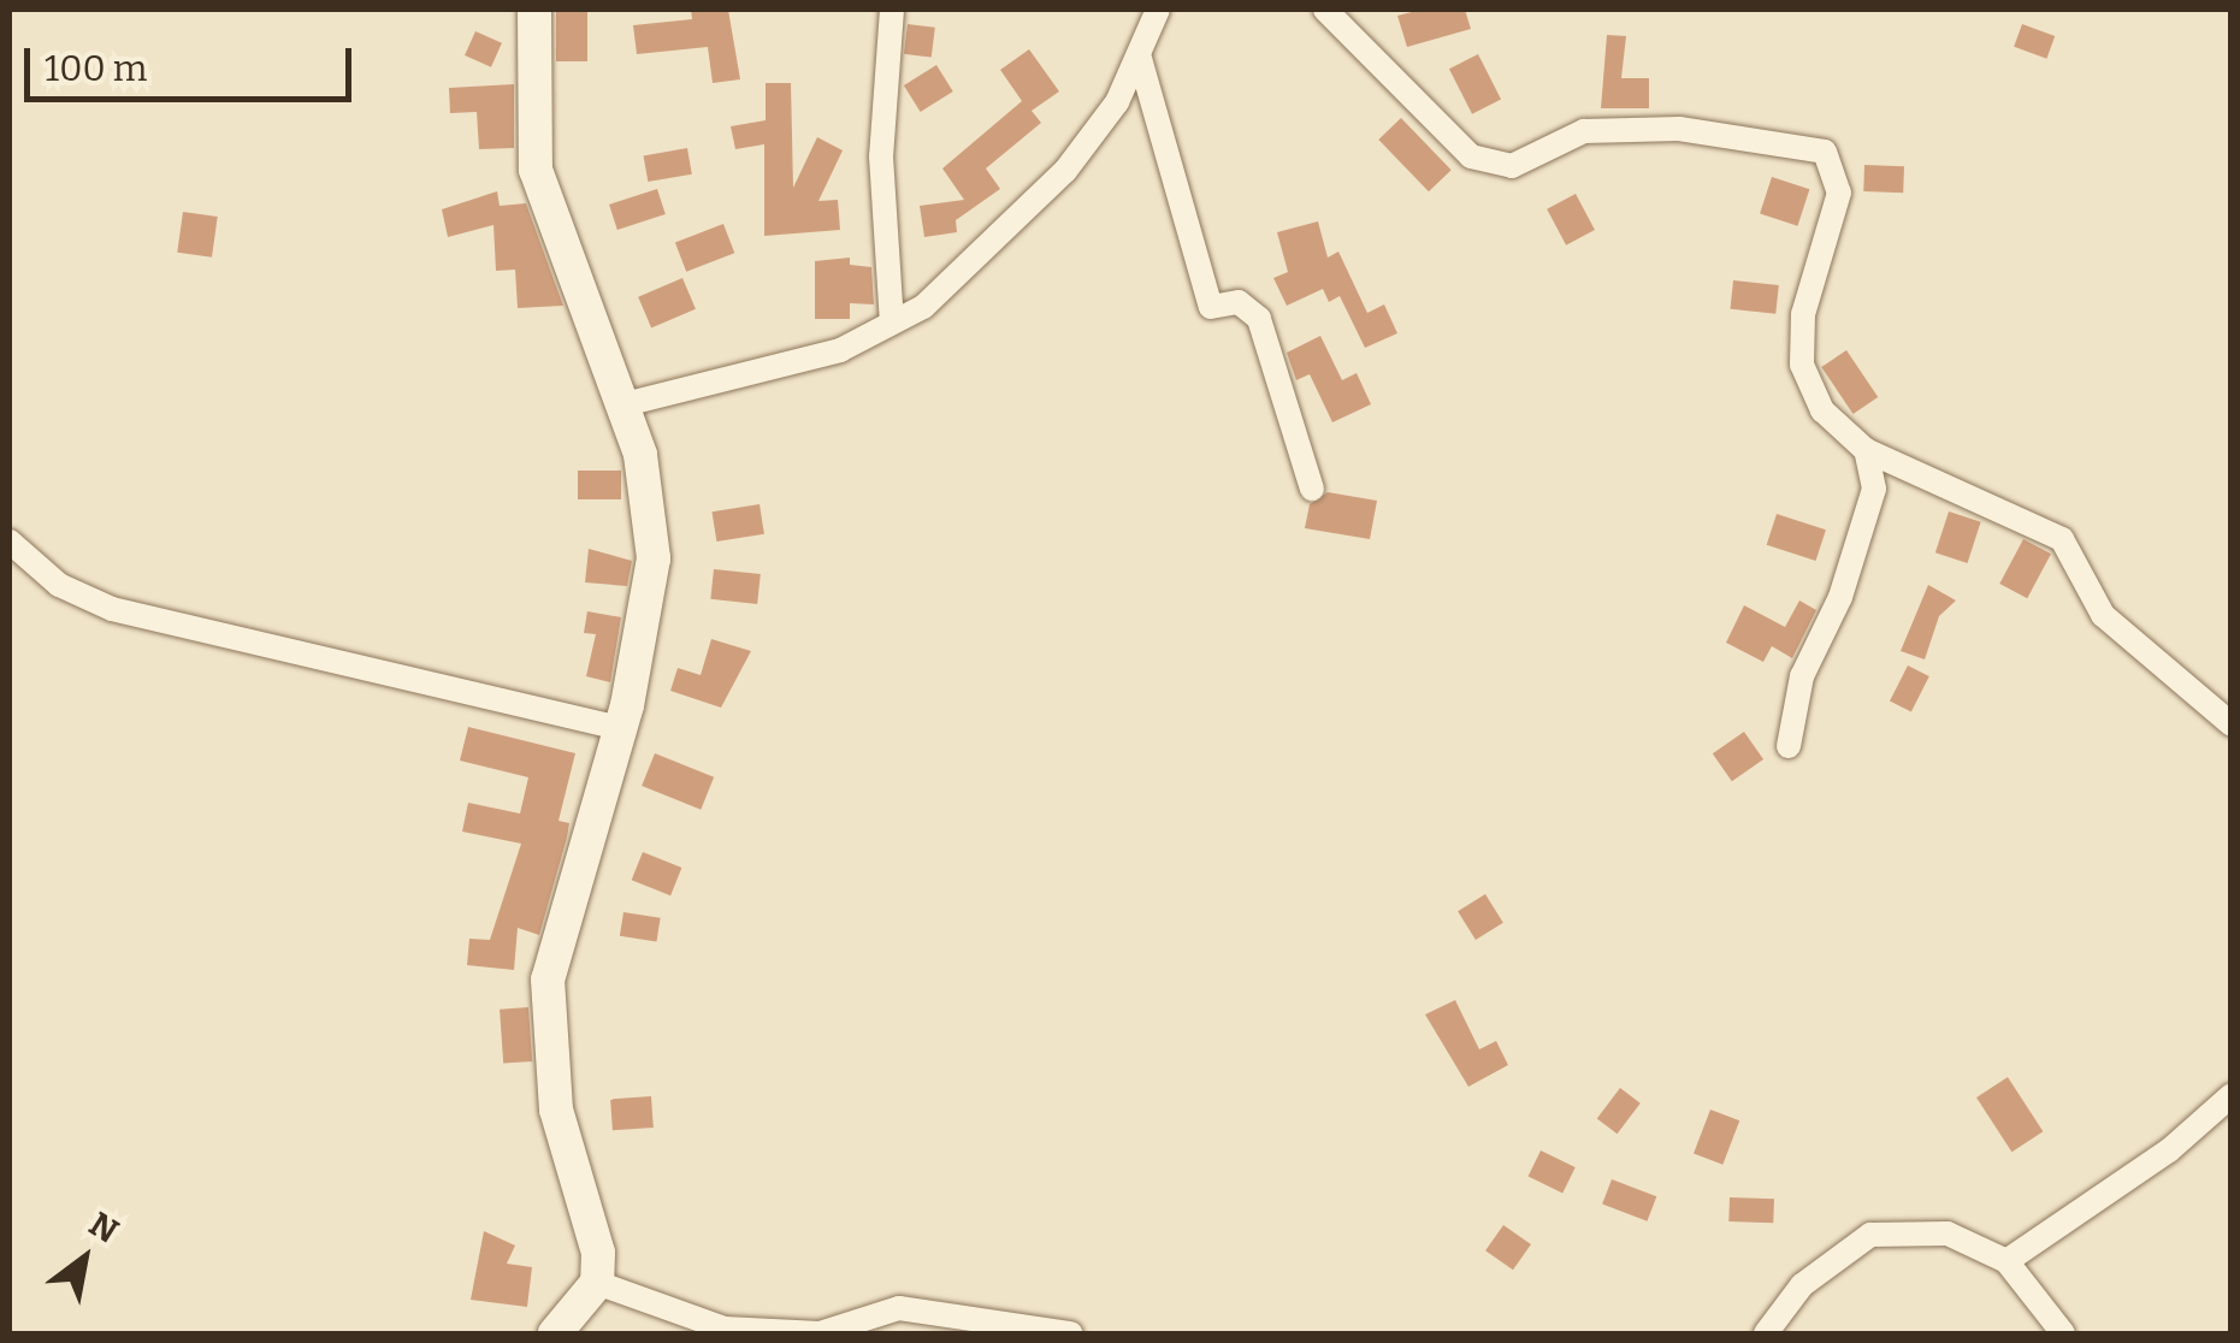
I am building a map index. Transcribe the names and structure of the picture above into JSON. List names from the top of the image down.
{
  "scale_bar": "100 m",
  "north": "top right"
}
